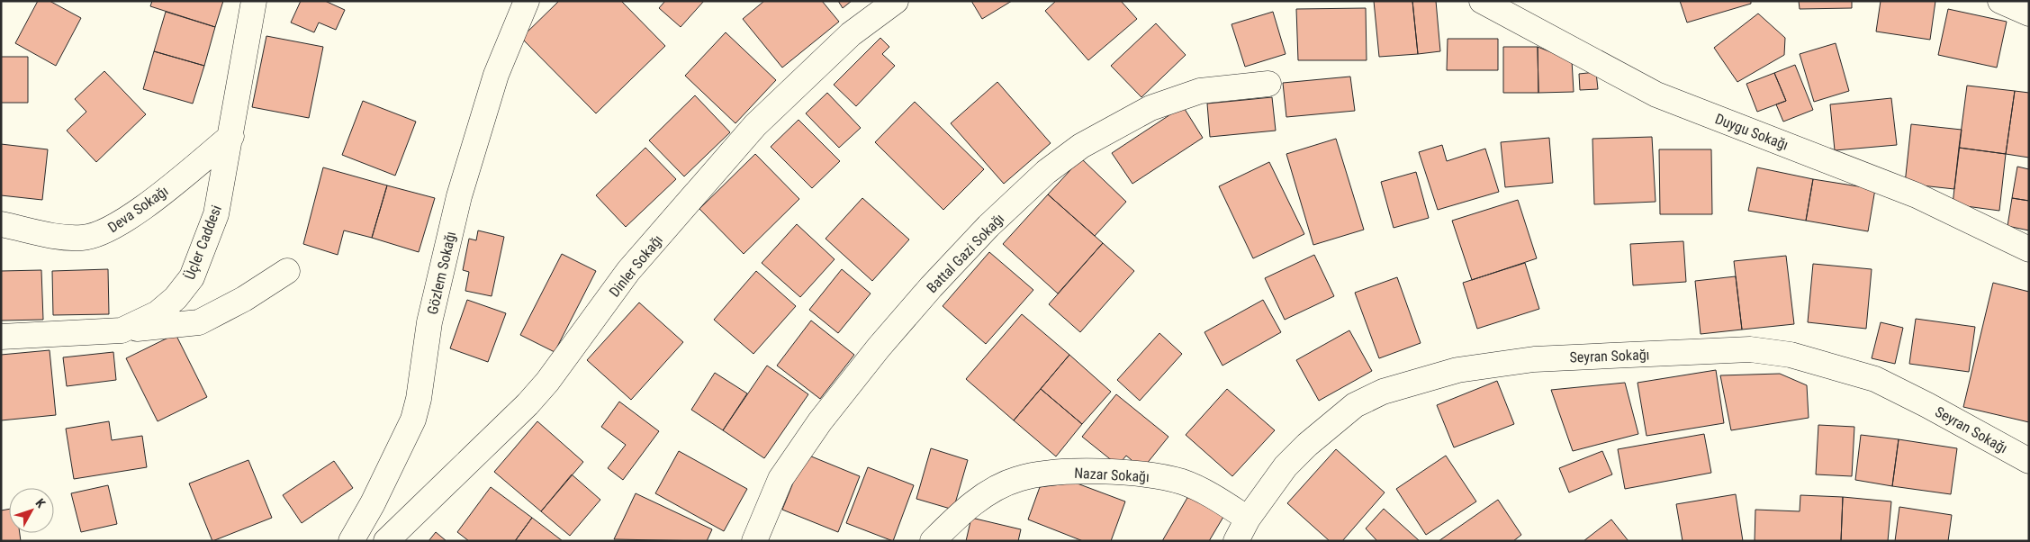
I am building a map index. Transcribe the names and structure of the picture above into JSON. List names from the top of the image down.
{
  "streets": {
    "street": [
      "Duygu Sokağı",
      "Deva Sokağı",
      "Üçler Caddesi",
      "Battal Gazi Sokağı",
      "Dinler Sokağı",
      "Gözlem Sokağı",
      "Seyran Sokağı",
      "Nazar Sokağı"
    ]
  },
  "crossings": [
    ["Deva Sokağı", "Üçler Caddesi"],
    ["Seyran Sokağı", "Nazar Sokağı"]
  ],
  "north": "top right"
}
